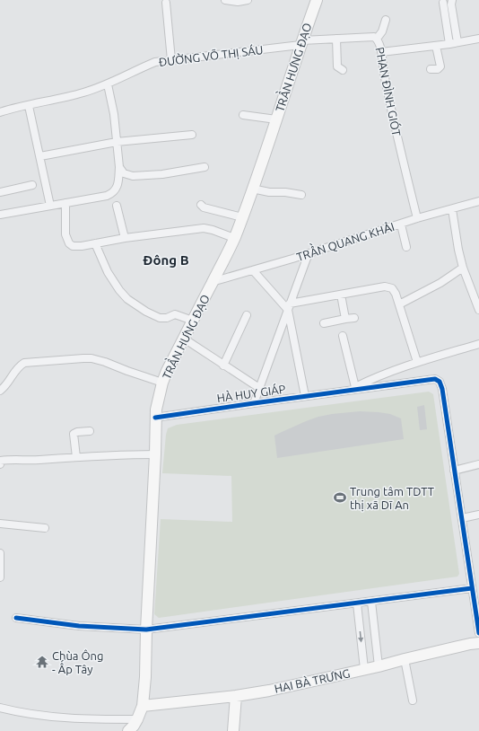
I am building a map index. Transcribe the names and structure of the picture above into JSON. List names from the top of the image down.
{
  "streets": {
    "main road": ["TRẦN HƯNG ĐẠO", "HAI BÀ TRƯNG"],
    "street": [
      "ĐƯỜNG VÕ THỊ SÁU",
      "PHAN ĐÌNH GIÓT",
      "TRẦN QUANG KHẢI",
      "HÀ HUY GIÁP"
    ]
  },
  "crossings": [
    ["ĐƯỜNG VÕ THỊ SÁU", "TRẦN HƯNG ĐẠO"],
    ["ĐƯỜNG VÕ THỊ SÁU", "PHAN ĐÌNH GIÓT"],
    ["TRẦN HƯNG ĐẠO", "PHAN ĐÌNH GIÓT"],
    ["TRẦN HƯNG ĐẠO", "TRẦN QUANG KHẢI"],
    ["TRẦN HƯNG ĐẠO", "HÀ HUY GIÁP"],
    ["TRẦN HƯNG ĐẠO", "HAI BÀ TRƯNG"],
    ["PHAN ĐÌNH GIÓT", "TRẦN QUANG KHẢI"]
  ],
  "districts": ["Đông B"],
  "places": {
    "sports": ["Trung tâm TDTT thị xã Dĩ An"],
    "temple": ["Chùa Ông - Ấp Tây"]
  }
}
